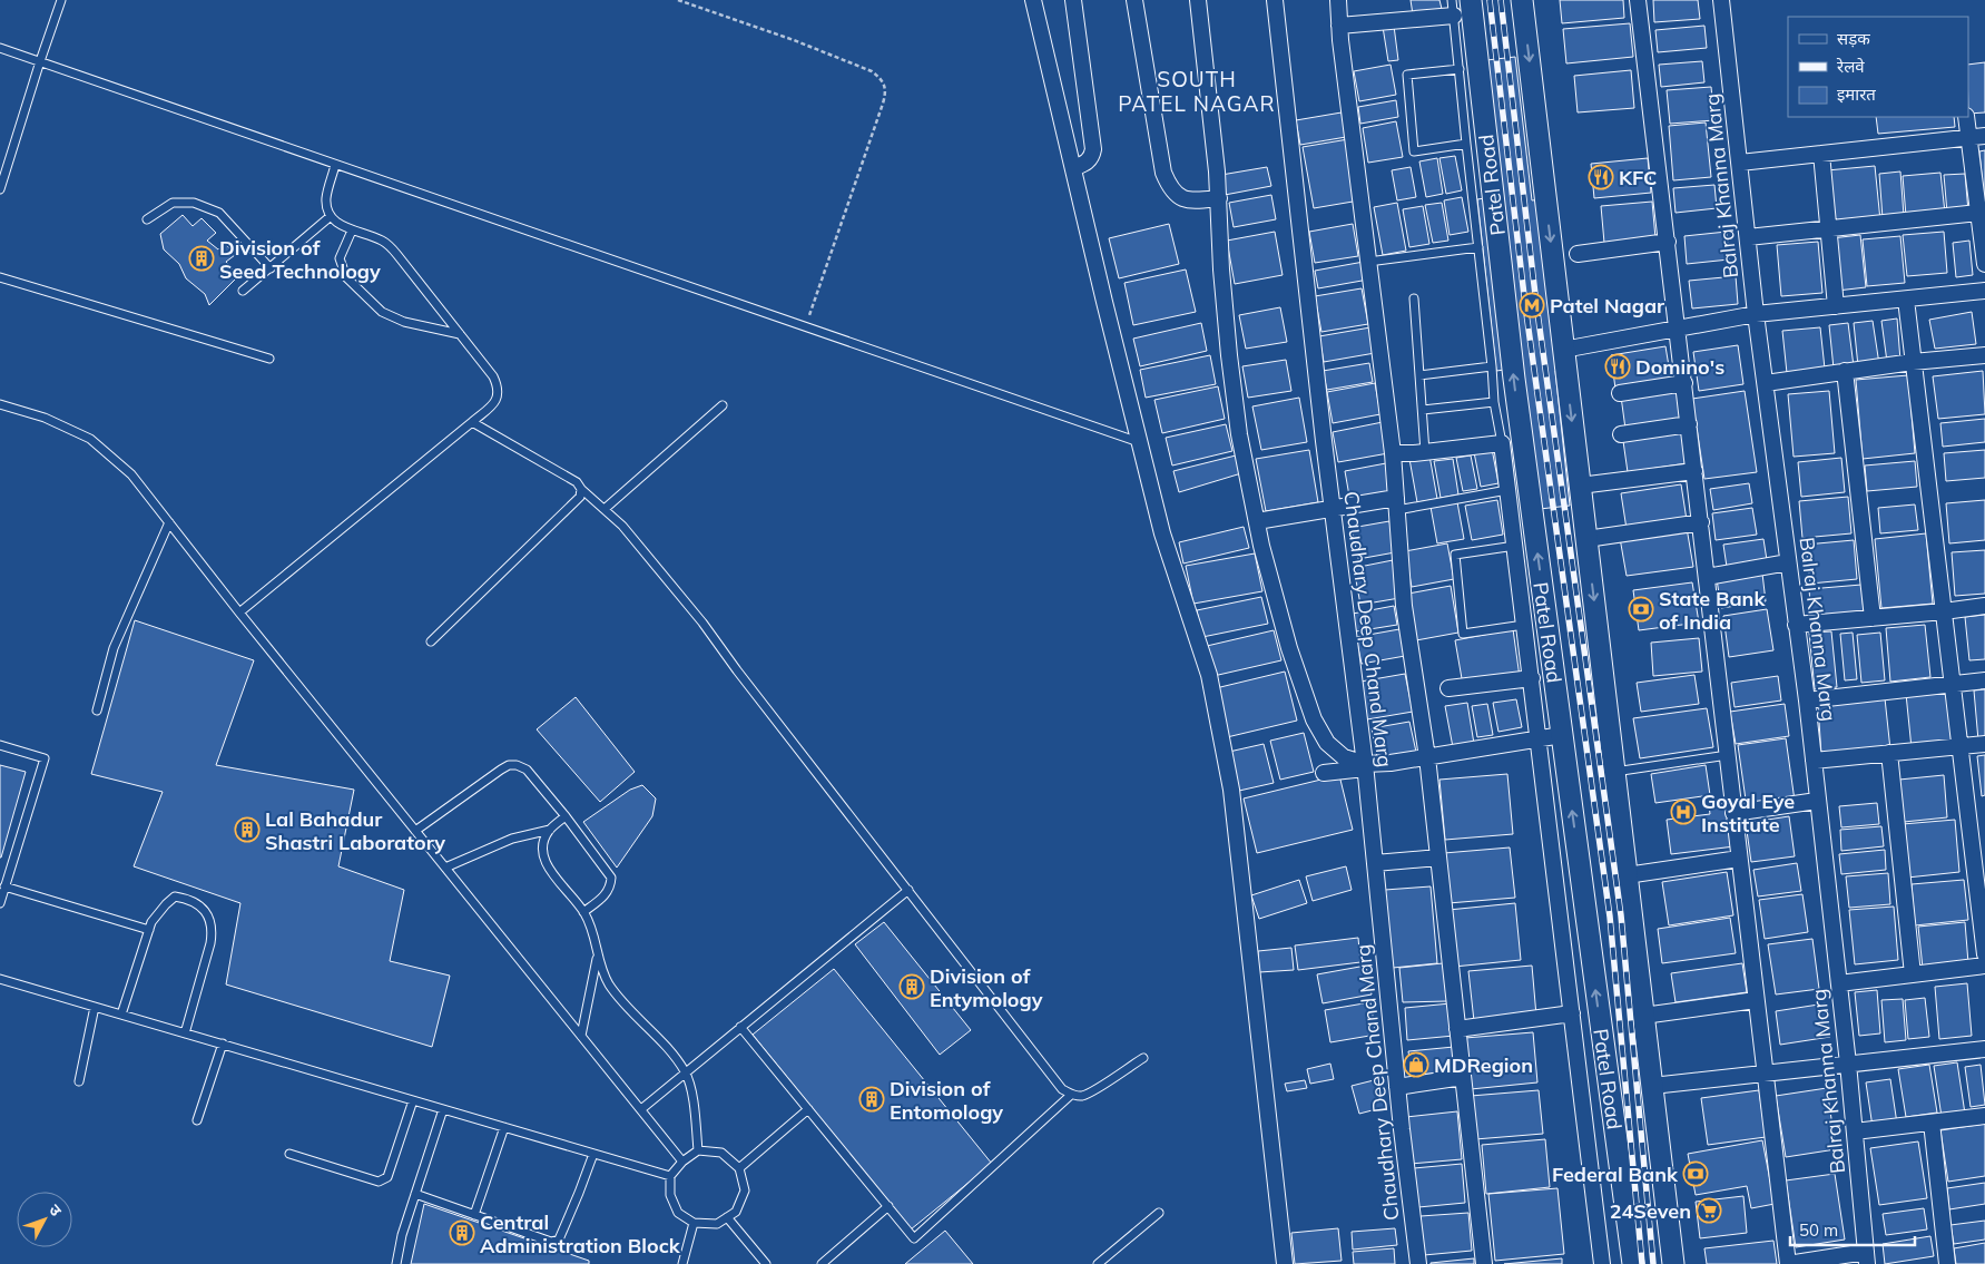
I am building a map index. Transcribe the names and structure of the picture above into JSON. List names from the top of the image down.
{
  "streets": {
    "main road": ["Patel Road"],
    "street": ["Balraj Khanna Marg", "Chaudhary Deep Chand Marg"]
  },
  "districts": ["SOUTH PATEL NAGAR"],
  "places": {
    "restaurant": ["KFC", "Domino's"],
    "building": [
      "Division of Seed Technology",
      "Lal Bahadur Shastri Laboratory",
      "Division of Entymology",
      "Division of Entomology",
      "Central Administration Block"
    ],
    "metro station": ["Patel Nagar"],
    "bank": ["State Bank of India", "Federal Bank"],
    "hospital": ["Goyal Eye Institute"],
    "shop": ["MDRegion"],
    "supermarket": ["24Seven"]
  },
  "legend": ["सड़क", "रेलवे", "इमारत"],
  "scale_bar": "50 m",
  "north": "top right"
}
